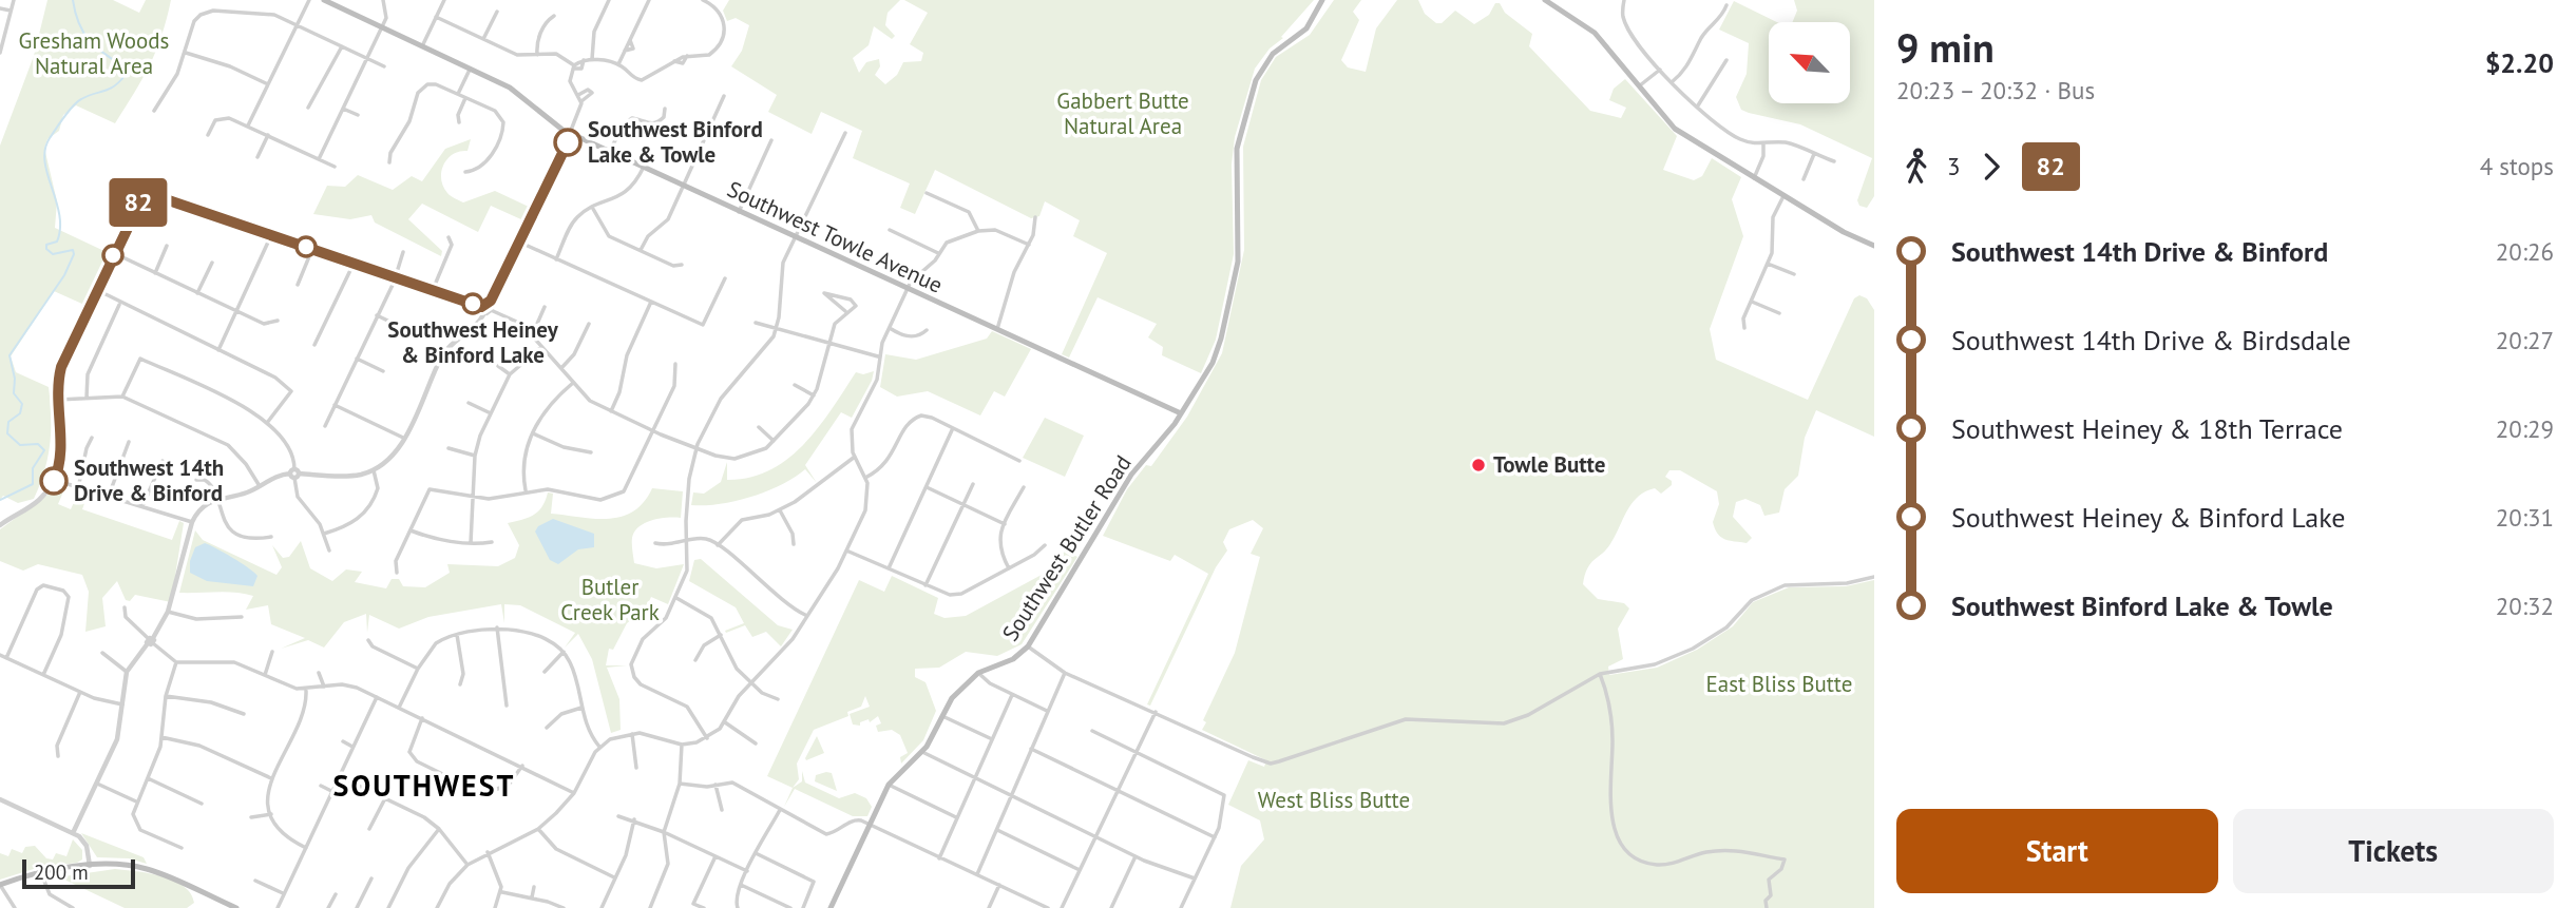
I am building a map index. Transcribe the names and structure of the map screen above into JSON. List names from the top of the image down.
{
  "streets": {
    "main road": ["Southwest Towle Avenue", "Southwest Butler Road"]
  },
  "crossings": [
    ["Southwest Towle Avenue", "Southwest Butler Road"]
  ],
  "districts": ["SOUTHWEST"],
  "parks": [
    "Gresham Woods Natural Area",
    "Gabbert Butte Natural Area",
    "Butler Creek Park",
    "East Bliss Butte",
    "West Bliss Butte"
  ],
  "places": [
    "Southwest Binford Lake & Towle",
    "Southwest Heiney & Binford Lake",
    "Towle Butte",
    "Southwest 14th Drive & Binford"
  ],
  "lines": ["bus line 82"],
  "scale_bar": "200 m",
  "north": "top left",
  "page": {
    "on_map": "82",
    "heading": ["9 min", "20:23 – 20:32 · Bus", "$2.20"],
    "legs": ["3", "82", "4 stops"],
    "list": [
      {
        "name": "Southwest 14th Drive & Binford",
        "value": "20:26"
      },
      {
        "name": "Southwest 14th Drive & Birdsdale",
        "value": "20:27"
      },
      {
        "name": "Southwest Heiney & 18th Terrace",
        "value": "20:29"
      },
      {
        "name": "Southwest Heiney & Binford Lake",
        "value": "20:31"
      },
      {
        "name": "Southwest Binford Lake & Towle",
        "value": "20:32"
      }
    ],
    "buttons": ["Start", "Tickets"],
    "scale": "200 m"
  }
}
